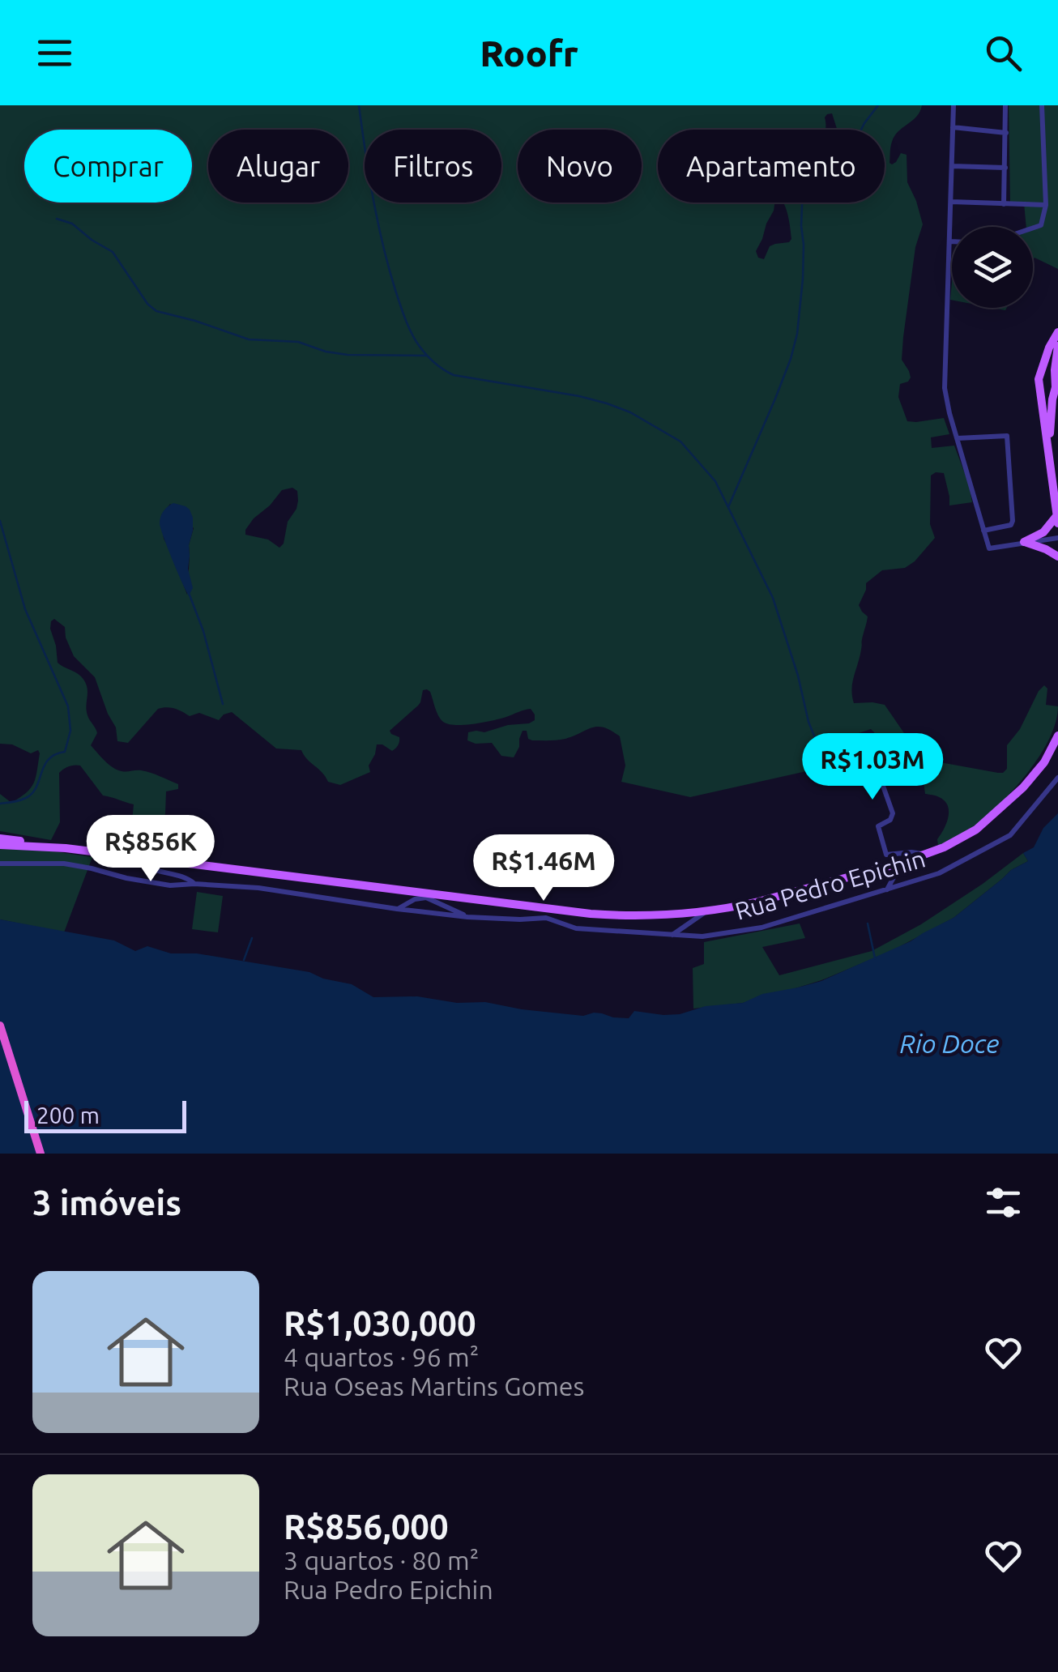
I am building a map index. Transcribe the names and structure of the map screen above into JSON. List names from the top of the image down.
{
  "streets": {
    "street": ["Rua Pedro Epichin"]
  },
  "water": ["Rio Doce"],
  "scale_bar": "200 m",
  "page": {
    "header": "Roofr",
    "chip": [
      "Comprar",
      "Alugar",
      "Filtros",
      "Novo",
      "Apartamento"
    ],
    "price": ["R$1.03M", "R$856K", "R$1.46M"],
    "scale": "200 m",
    "heading": "3 imóveis",
    "list": [
      {
        "name": "R$1,030,000",
        "note": "4 quartos · 96 m² · Rua Oseas Martins Gomes"
      },
      {
        "name": "R$856,000",
        "note": "3 quartos · 80 m² · Rua Pedro Epichin"
      }
    ]
  }
}
